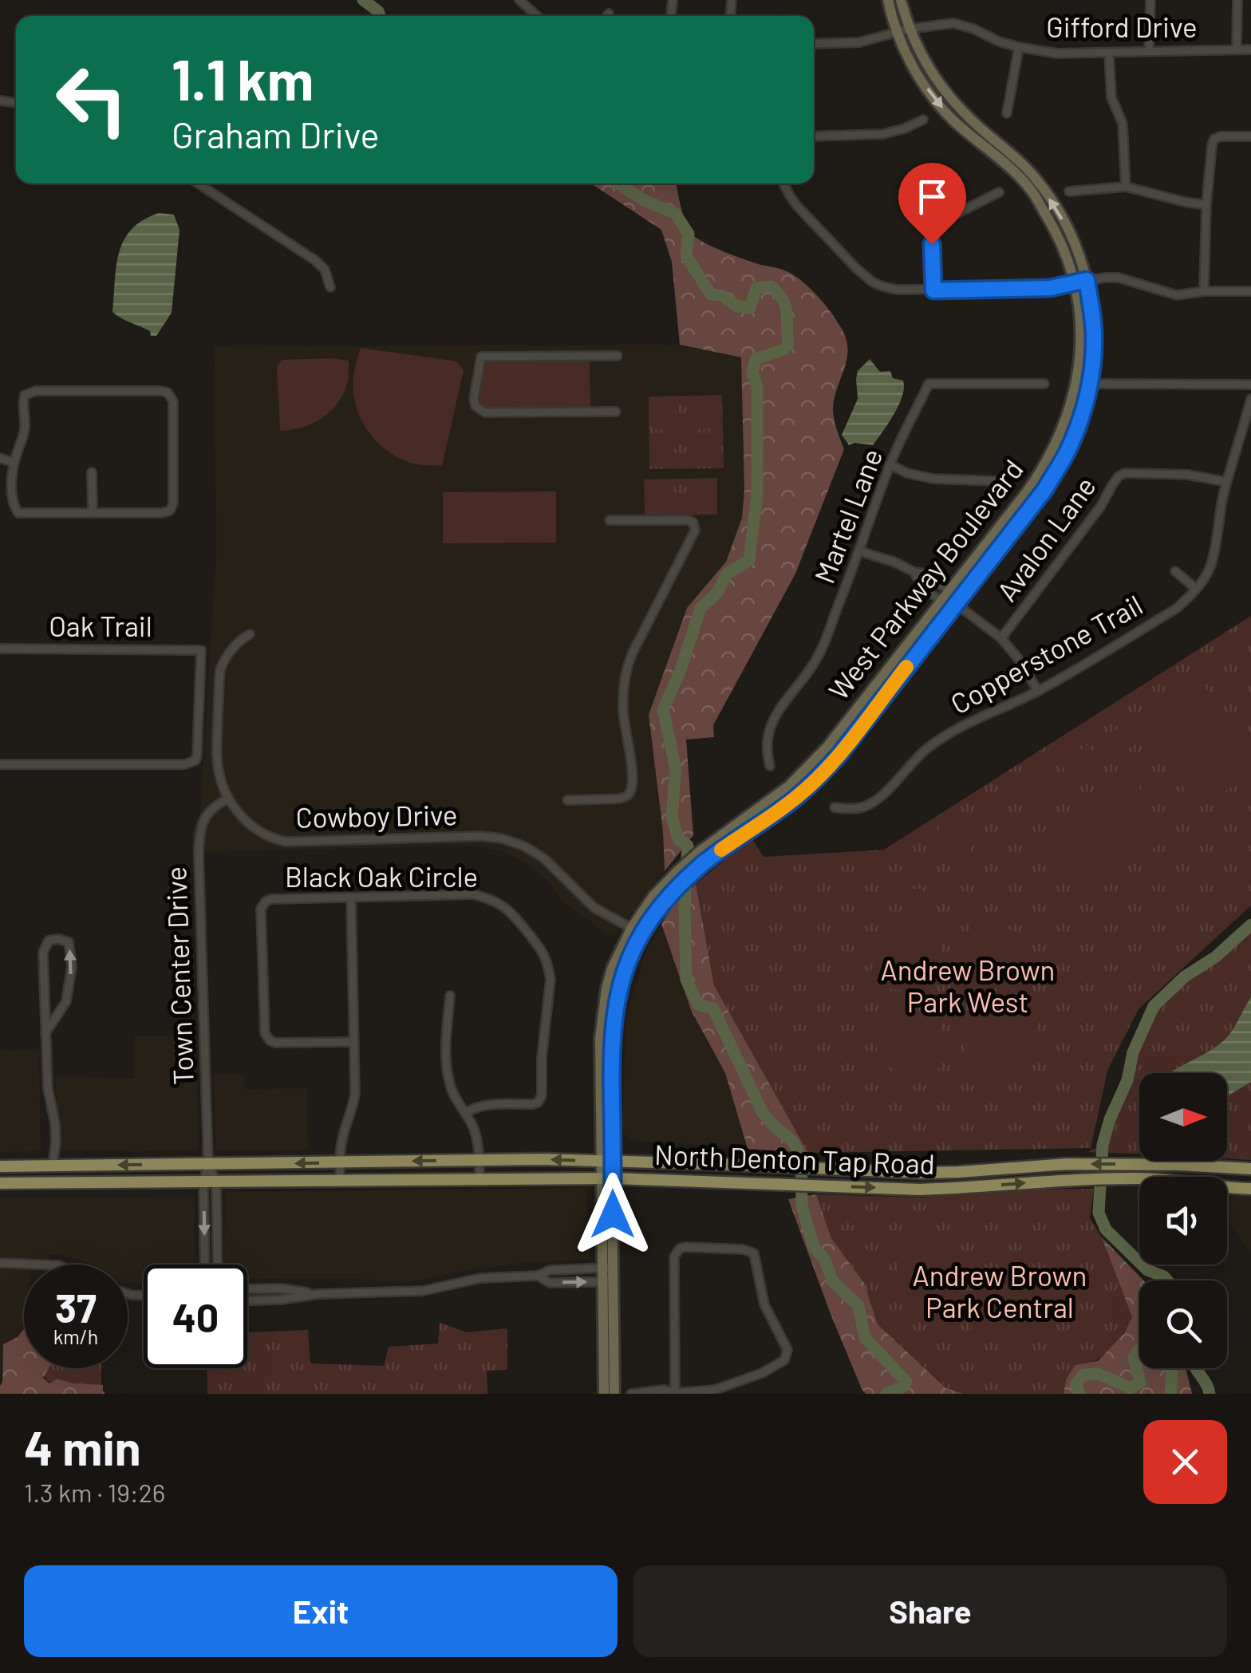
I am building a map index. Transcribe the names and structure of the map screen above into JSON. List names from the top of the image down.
{
  "streets": {
    "main road": ["North Denton Tap Road"],
    "street": [
      "Gifford Drive",
      "Martel Lane",
      "Avalon Lane",
      "West Parkway Boulevard",
      "Oak Trail",
      "Copperstone Trail",
      "Cowboy Drive",
      "Black Oak Circle",
      "Town Center Drive"
    ]
  },
  "crossings": [
    ["Gifford Drive", "West Parkway Boulevard"],
    ["Avalon Lane", "Copperstone Trail"],
    ["West Parkway Boulevard", "Cowboy Drive"],
    ["West Parkway Boulevard", "North Denton Tap Road"],
    ["Cowboy Drive", "Town Center Drive"],
    ["Town Center Drive", "North Denton Tap Road"]
  ],
  "parks": ["Andrew Brown Park West", "Andrew Brown Park Central"],
  "north": "right",
  "page": {
    "turn": ["1.1 km", "Graham Drive"],
    "speed": "37 km/h",
    "limit": "40",
    "heading": ["4 min", "1.3 km · 19:26"],
    "buttons": ["Exit", "Share"]
  }
}
